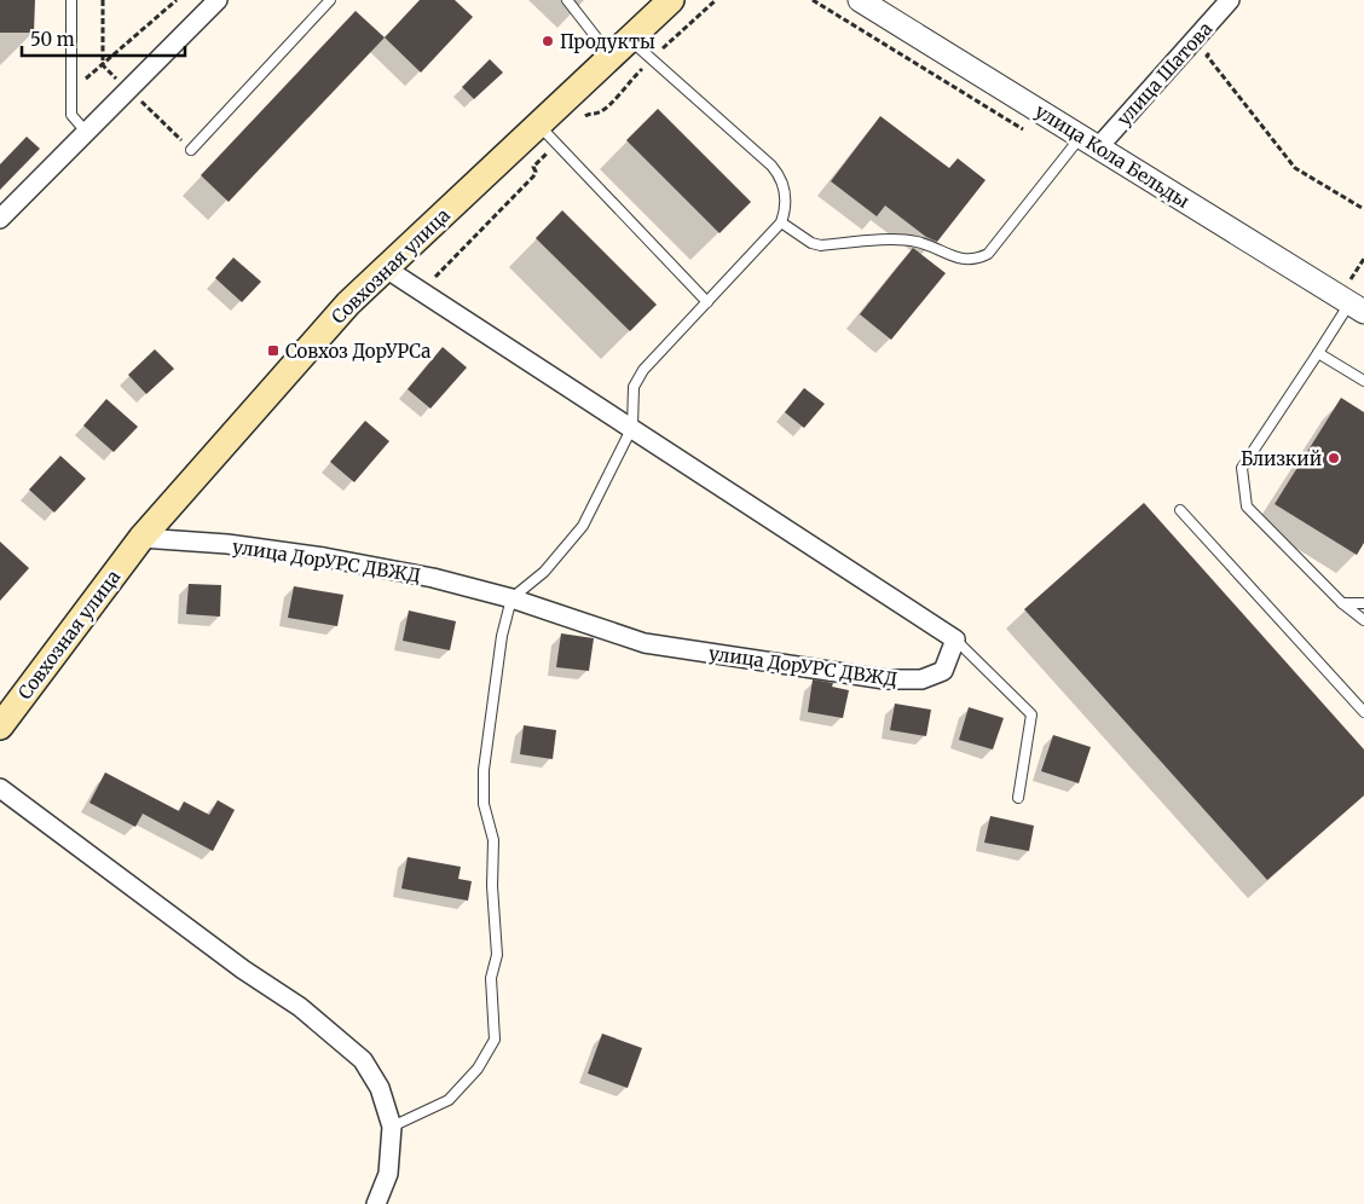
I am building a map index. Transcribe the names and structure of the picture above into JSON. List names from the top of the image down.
{
  "streets": {
    "main road": ["Совхозная улица"],
    "street": ["улица Шатова", "улица Кола Бельды", "улица ДорУРС ДВЖД"]
  },
  "crossings": [
    ["улица Шатова", "улица Кола Бельды"],
    ["Совхозная улица", "улица ДорУРС ДВЖД"]
  ],
  "places": {
    "other": ["Продукты", "Близкий"],
    "transit": ["Совхоз ДорУPCа"]
  },
  "scale_bar": "50 m"
}
